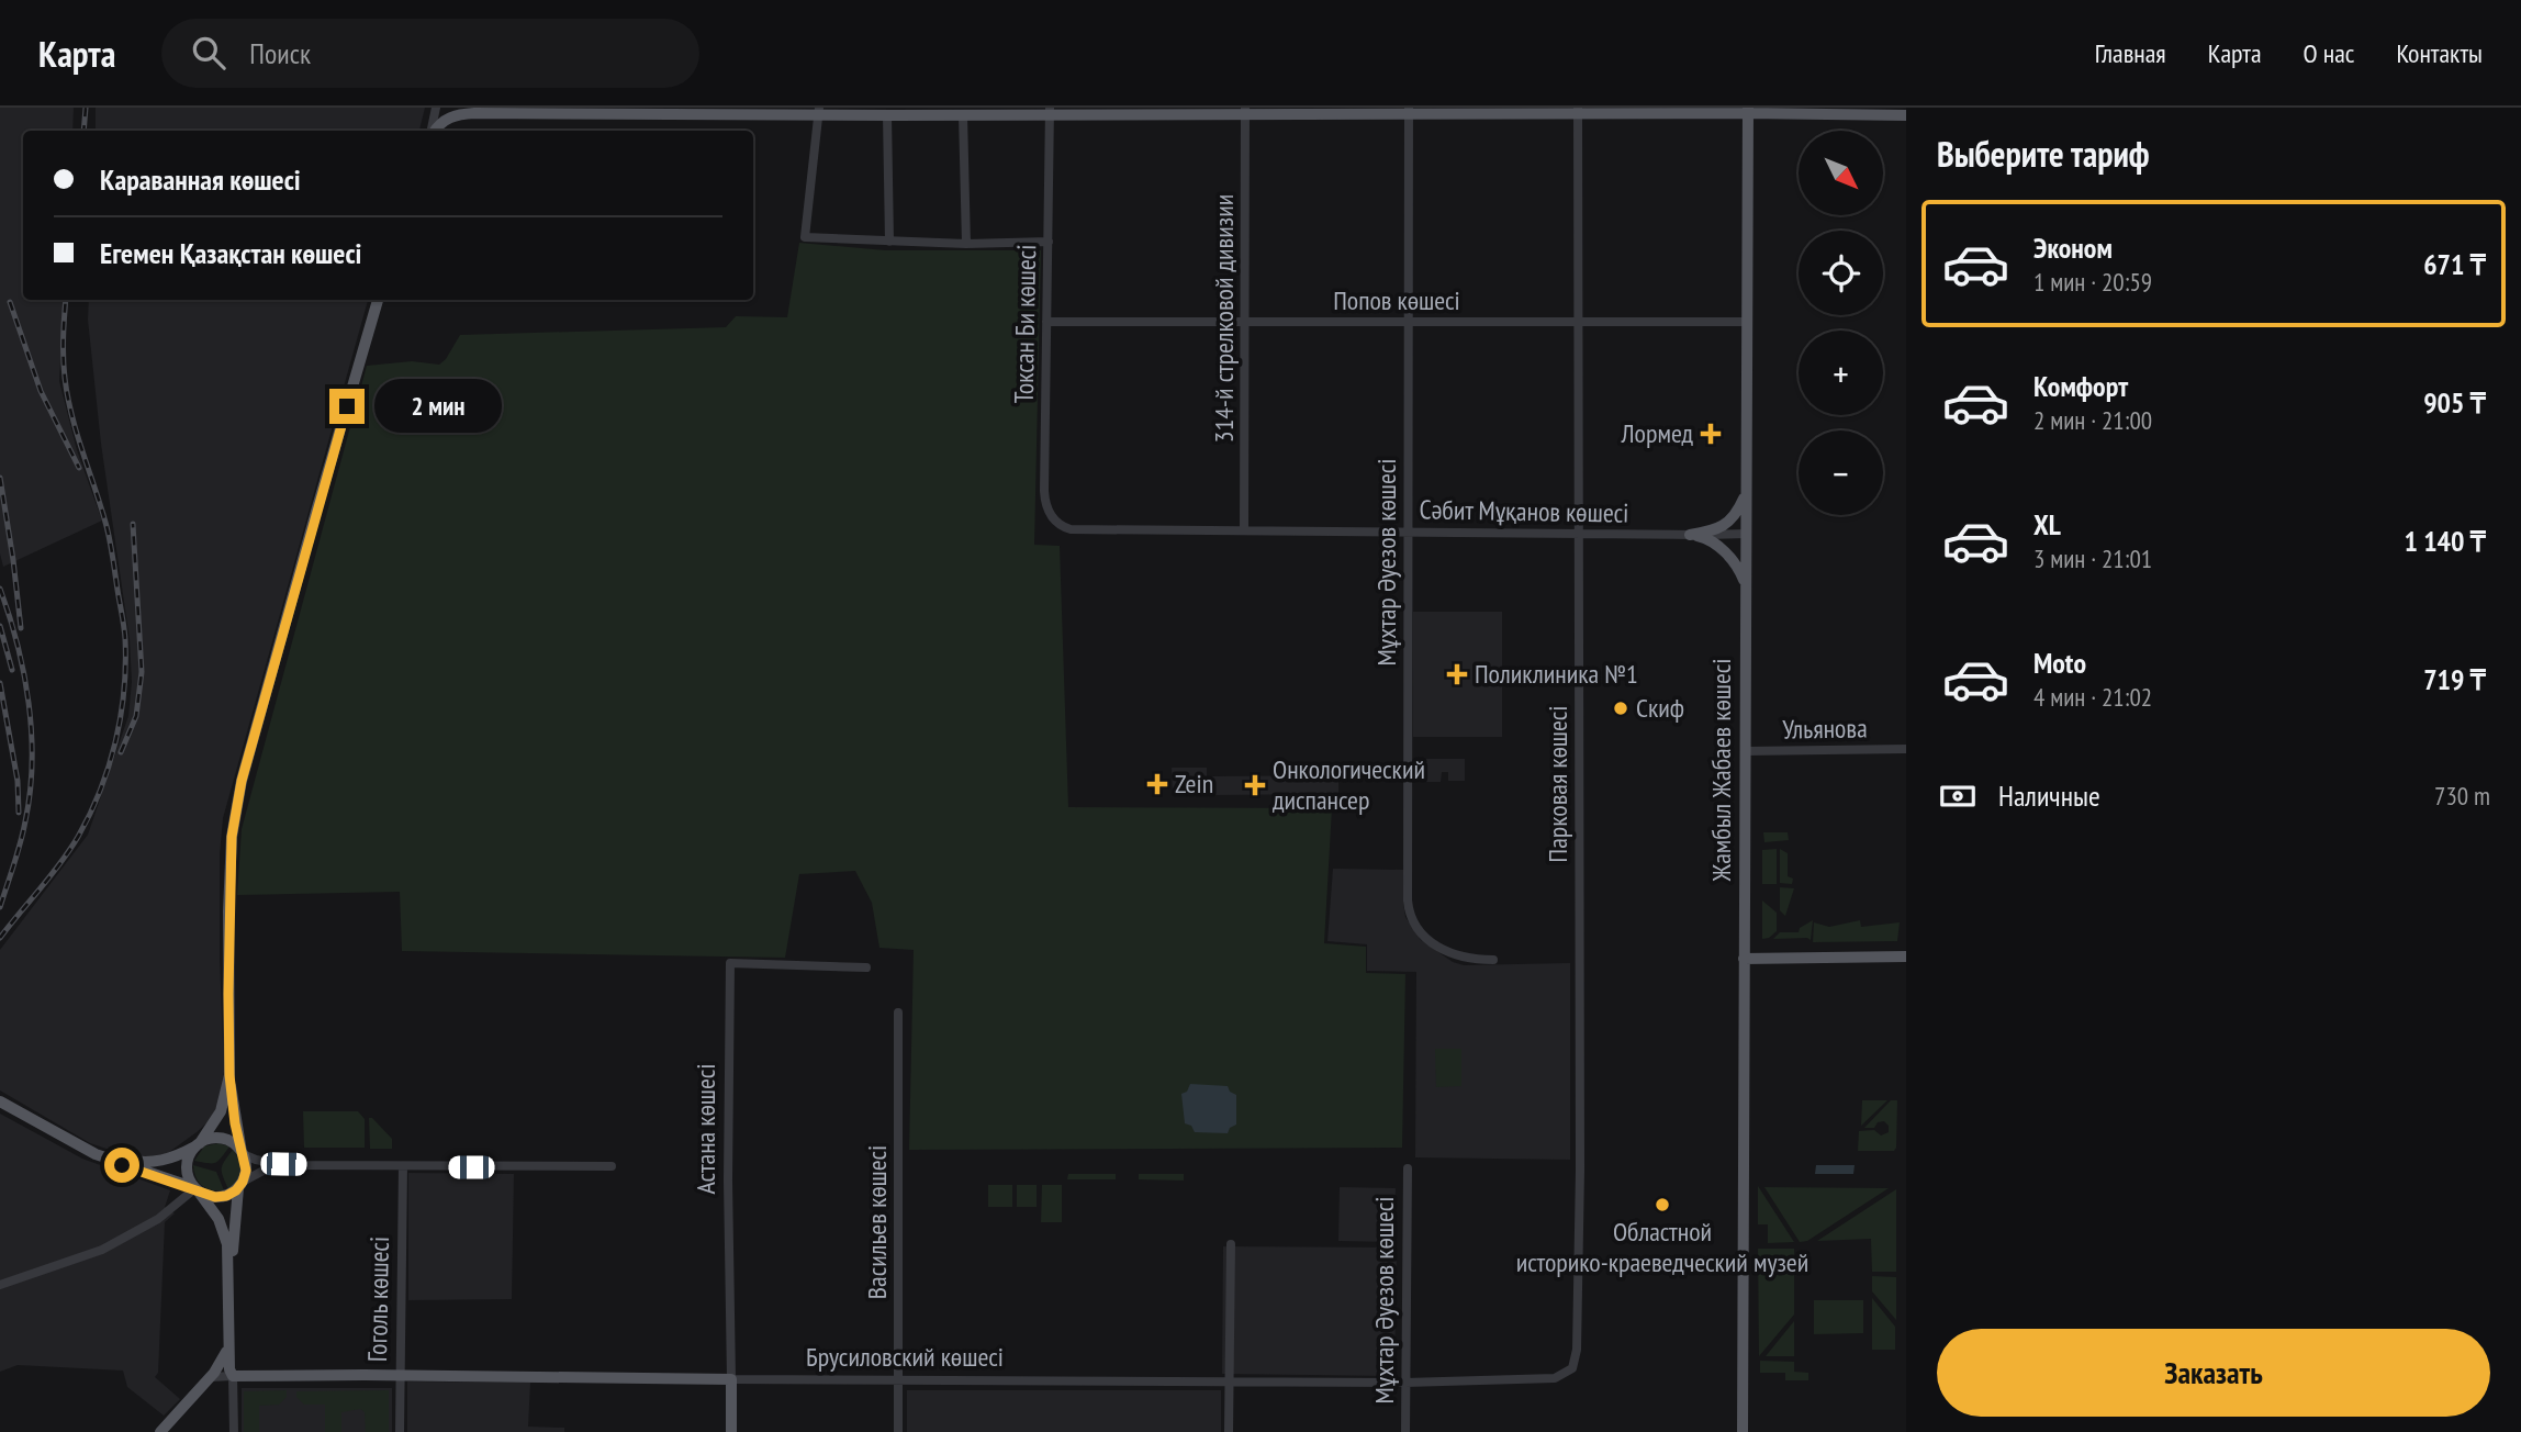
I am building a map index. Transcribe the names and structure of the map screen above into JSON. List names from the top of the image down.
{
  "streets": {
    "main road": ["Жамбыл Жабаев көшесі", "Астана көшесі", "Брусиловский көшесі"],
    "street": [
      "Попов көшесі",
      "314-й стрелковой дивизии",
      "Токсан Би көшесі",
      "Сәбит Мұқанов көшесі",
      "Мұхтар Әуезов көшесі",
      "Ульянова",
      "Парковая көшесі",
      "Васильев көшесі",
      "Гоголь көшесі"
    ]
  },
  "crossings": [
    ["Попов көшесі", "314-й стрелковой дивизии"],
    ["Попов көшесі", "Токсан Би көшесі"],
    ["Попов көшесі", "Мұхтар Әуезов көшесі"],
    ["Попов көшесі", "Жамбыл Жабаев көшесі"],
    ["Попов көшесі", "Парковая көшесі"],
    ["314-й стрелковой дивизии", "Сәбит Мұқанов көшесі"],
    ["Токсан Би көшесі", "Сәбит Мұқанов көшесі"],
    ["Сәбит Мұқанов көшесі", "Мұхтар Әуезов көшесі"],
    ["Сәбит Мұқанов көшесі", "Жамбыл Жабаев көшесі"],
    ["Сәбит Мұқанов көшесі", "Парковая көшесі"],
    ["Мұхтар Әуезов көшесі", "Брусиловский көшесі"],
    ["Ульянова", "Жамбыл Жабаев көшесі"],
    ["Парковая көшесі", "Брусиловский көшесі"],
    ["Астана көшесі", "Брусиловский көшесі"],
    ["Васильев көшесі", "Брусиловский көшесі"],
    ["Гоголь көшесі", "Брусиловский көшесі"]
  ],
  "places": {
    "health": [
      "Лормед",
      "Поликлиника №1",
      "Zein",
      "Онкологический диспансер"
    ],
    "other": ["Скиф", "Oбластной историко-краеведческий музей"]
  },
  "north": "bottom right",
  "page": {
    "header": "Карта",
    "search": "Поиск",
    "nav": [
      "Главная",
      "Карта",
      "О нас",
      "Контакты"
    ],
    "heading": "Выберите тариф",
    "map_buttons": ["+", "−"],
    "banner": ["Караванная көшесі", "Егемен Қазақстан көшесі"],
    "list": [
      {
        "name": "Эконом",
        "note": "1 мин · 20:59",
        "value": "671 ₸"
      },
      {
        "name": "Комфорт",
        "note": "2 мин · 21:00",
        "value": "905 ₸"
      },
      {
        "name": "XL",
        "note": "3 мин · 21:01",
        "value": "1 140 ₸"
      },
      {
        "name": "Moto",
        "note": "4 мин · 21:02",
        "value": "719 ₸"
      }
    ],
    "bubble": "2 мин",
    "pay": ["Наличные", "730 m"],
    "buttons": "Заказать"
  }
}
